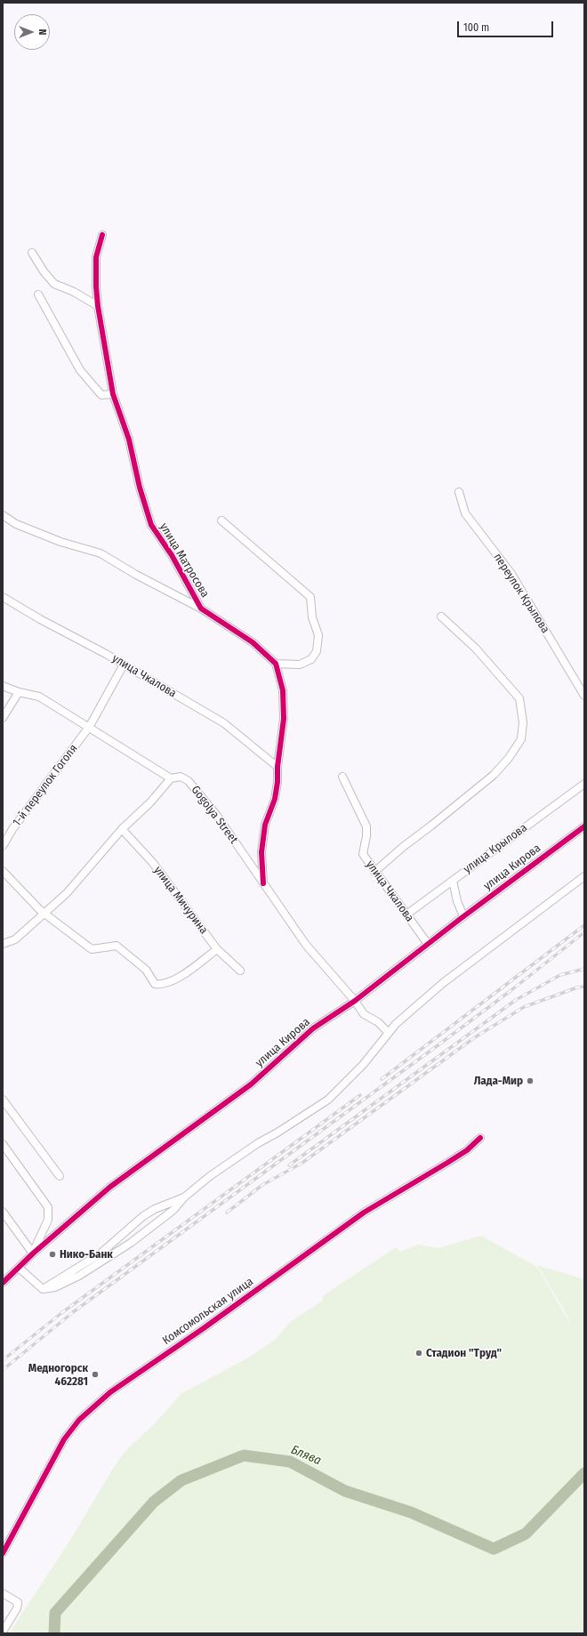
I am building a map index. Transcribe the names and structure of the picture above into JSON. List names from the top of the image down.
{
  "streets": {
    "street": [
      "улица Матросова",
      "переулок Крылова",
      "улица Чкалова",
      "1-й переулок Гоголя",
      "Gogolya Street",
      "улица Крылова",
      "улица Кирова",
      "улица Мичурина",
      "Комсомольская улица"
    ]
  },
  "crossings": [
    ["улица Чкалова", "1-й переулок Гоголя"],
    ["улица Чкалова", "улица Крылова"],
    ["улица Чкалова", "улица Кирова"],
    ["1-й переулок Гоголя", "Gogolya Street"],
    ["Gogolya Street", "улица Кирова"]
  ],
  "water": ["Блява"],
  "places": [
    "Лада-Мир",
    "Нико-Банк",
    "Стадион \"Труд\"",
    "Медногорск 462281"
  ],
  "scale_bar": "100 m",
  "north": "right"
}
